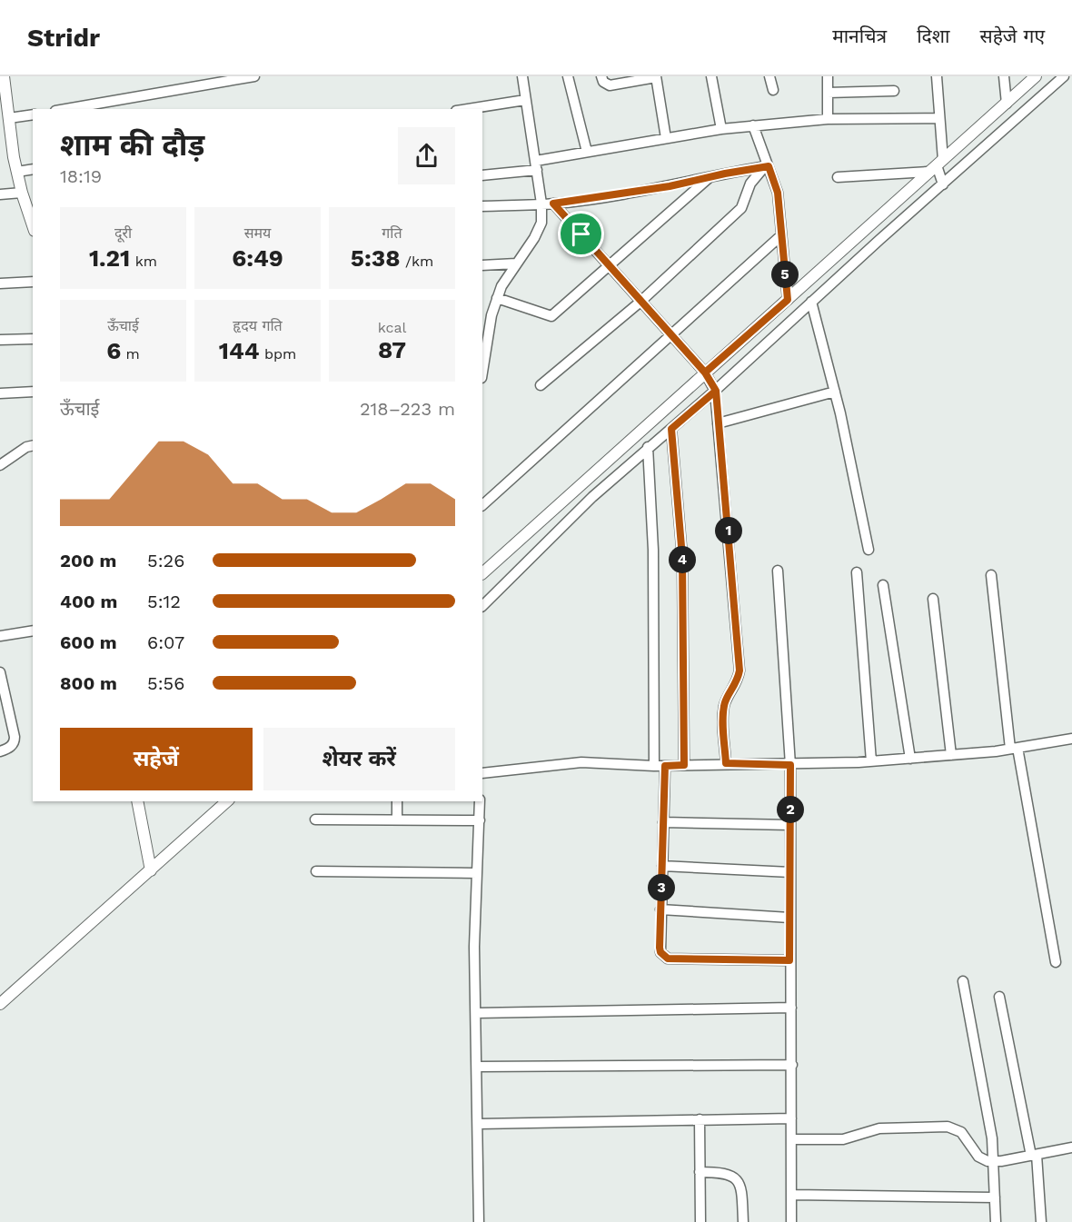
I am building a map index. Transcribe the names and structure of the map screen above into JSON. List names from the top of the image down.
{
  "page": {
    "header": "Stridr",
    "nav": ["मानचित्र", "दिशा", "सहेजे गए"],
    "heading": ["शाम की दौड़", "18:19"],
    "stats": [
      ["दूरी", "1.21 km"],
      ["समय", "6:49"],
      ["गति", "5:38 /km"],
      ["ऊँचाई", "6 m"],
      ["हृदय गति", "144 bpm"],
      ["kcal", "87"]
    ],
    "pins": [
      "5",
      "1",
      "4",
      "2",
      "3"
    ],
    "chart": ["ऊँचाई", "218–223 m"],
    "list": [
      {
        "name": "200 m",
        "note": "5:26"
      },
      {
        "name": "400 m",
        "note": "5:12"
      },
      {
        "name": "600 m",
        "note": "6:07"
      },
      {
        "name": "800 m",
        "note": "5:56"
      }
    ],
    "buttons": ["सहेजें", "शेयर करें"]
  }
}
